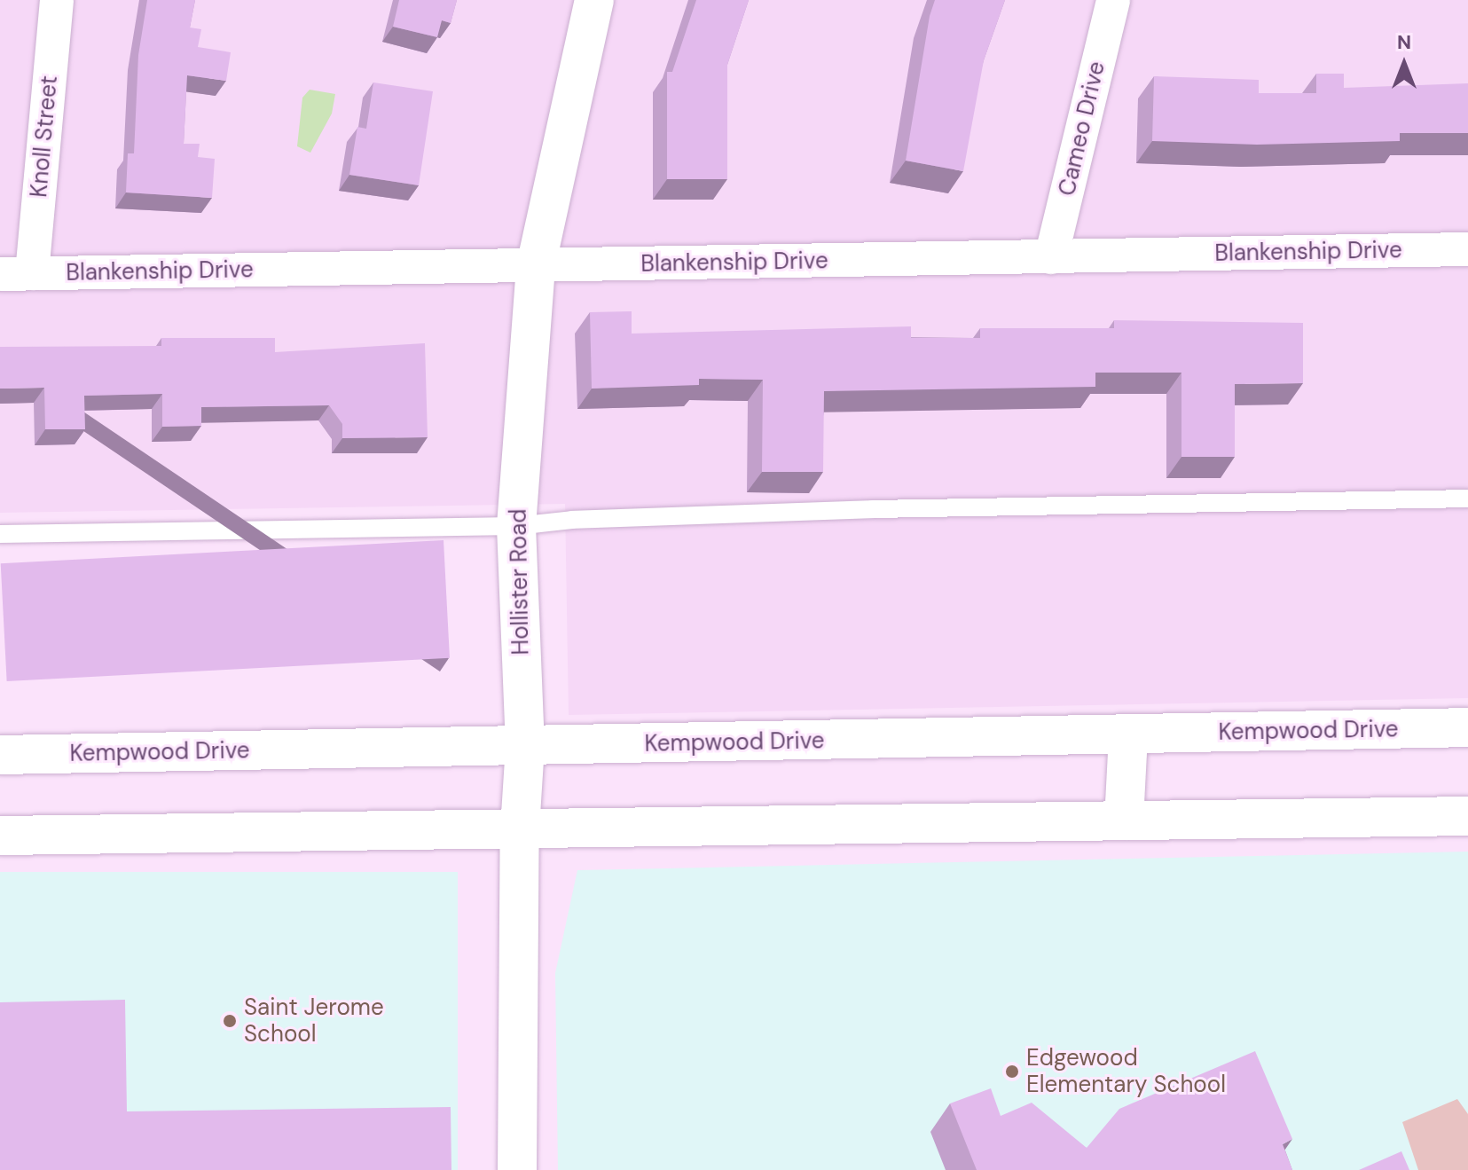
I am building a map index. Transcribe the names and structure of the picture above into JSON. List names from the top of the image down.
{
  "streets": {
    "main road": ["Hollister Road", "Kempwood Drive"],
    "street": ["Cameo Drive", "Knoll Street", "Blankenship Drive"]
  },
  "crossings": [
    ["Cameo Drive", "Blankenship Drive"],
    ["Knoll Street", "Blankenship Drive"],
    ["Blankenship Drive", "Hollister Road"],
    ["Hollister Road", "Kempwood Drive"]
  ],
  "places": ["Saint Jerome School", "Edgewood Elementary School"],
  "north": "top"
}
